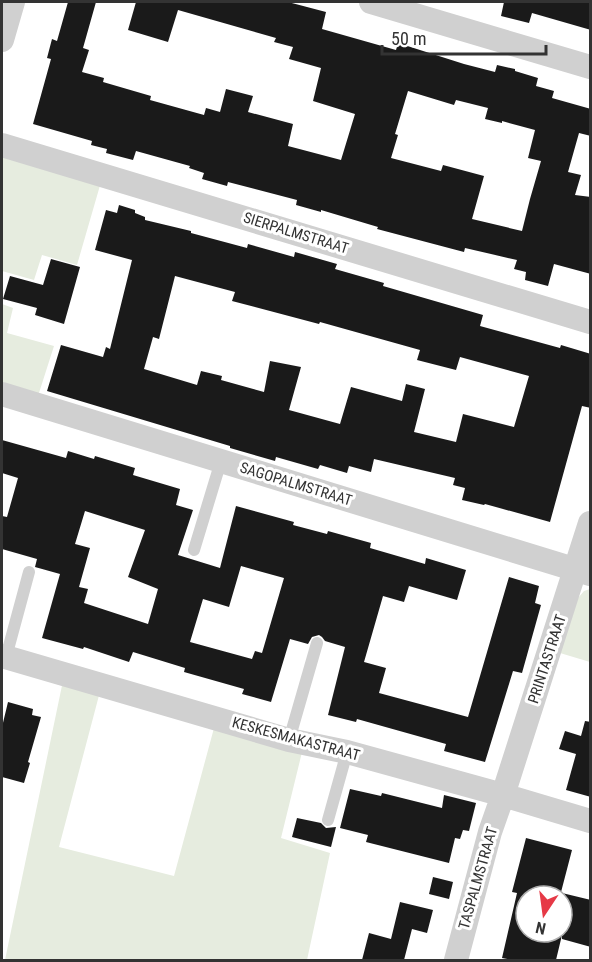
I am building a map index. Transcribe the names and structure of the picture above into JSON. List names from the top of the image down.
{
  "streets": {
    "street": [
      "SIERPALMSTRAAT",
      "SAGOPALMSTRAAT",
      "PRINTASTRAAT",
      "KESKESMAKASTRAAT",
      "TASPALMSTRAAT"
    ]
  },
  "crossings": [
    ["SAGOPALMSTRAAT", "PRINTASTRAAT"],
    ["PRINTASTRAAT", "KESKESMAKASTRAAT"],
    ["PRINTASTRAAT", "TASPALMSTRAAT"],
    ["KESKESMAKASTRAAT", "TASPALMSTRAAT"]
  ],
  "scale_bar": "50 m",
  "north": "bottom"
}
